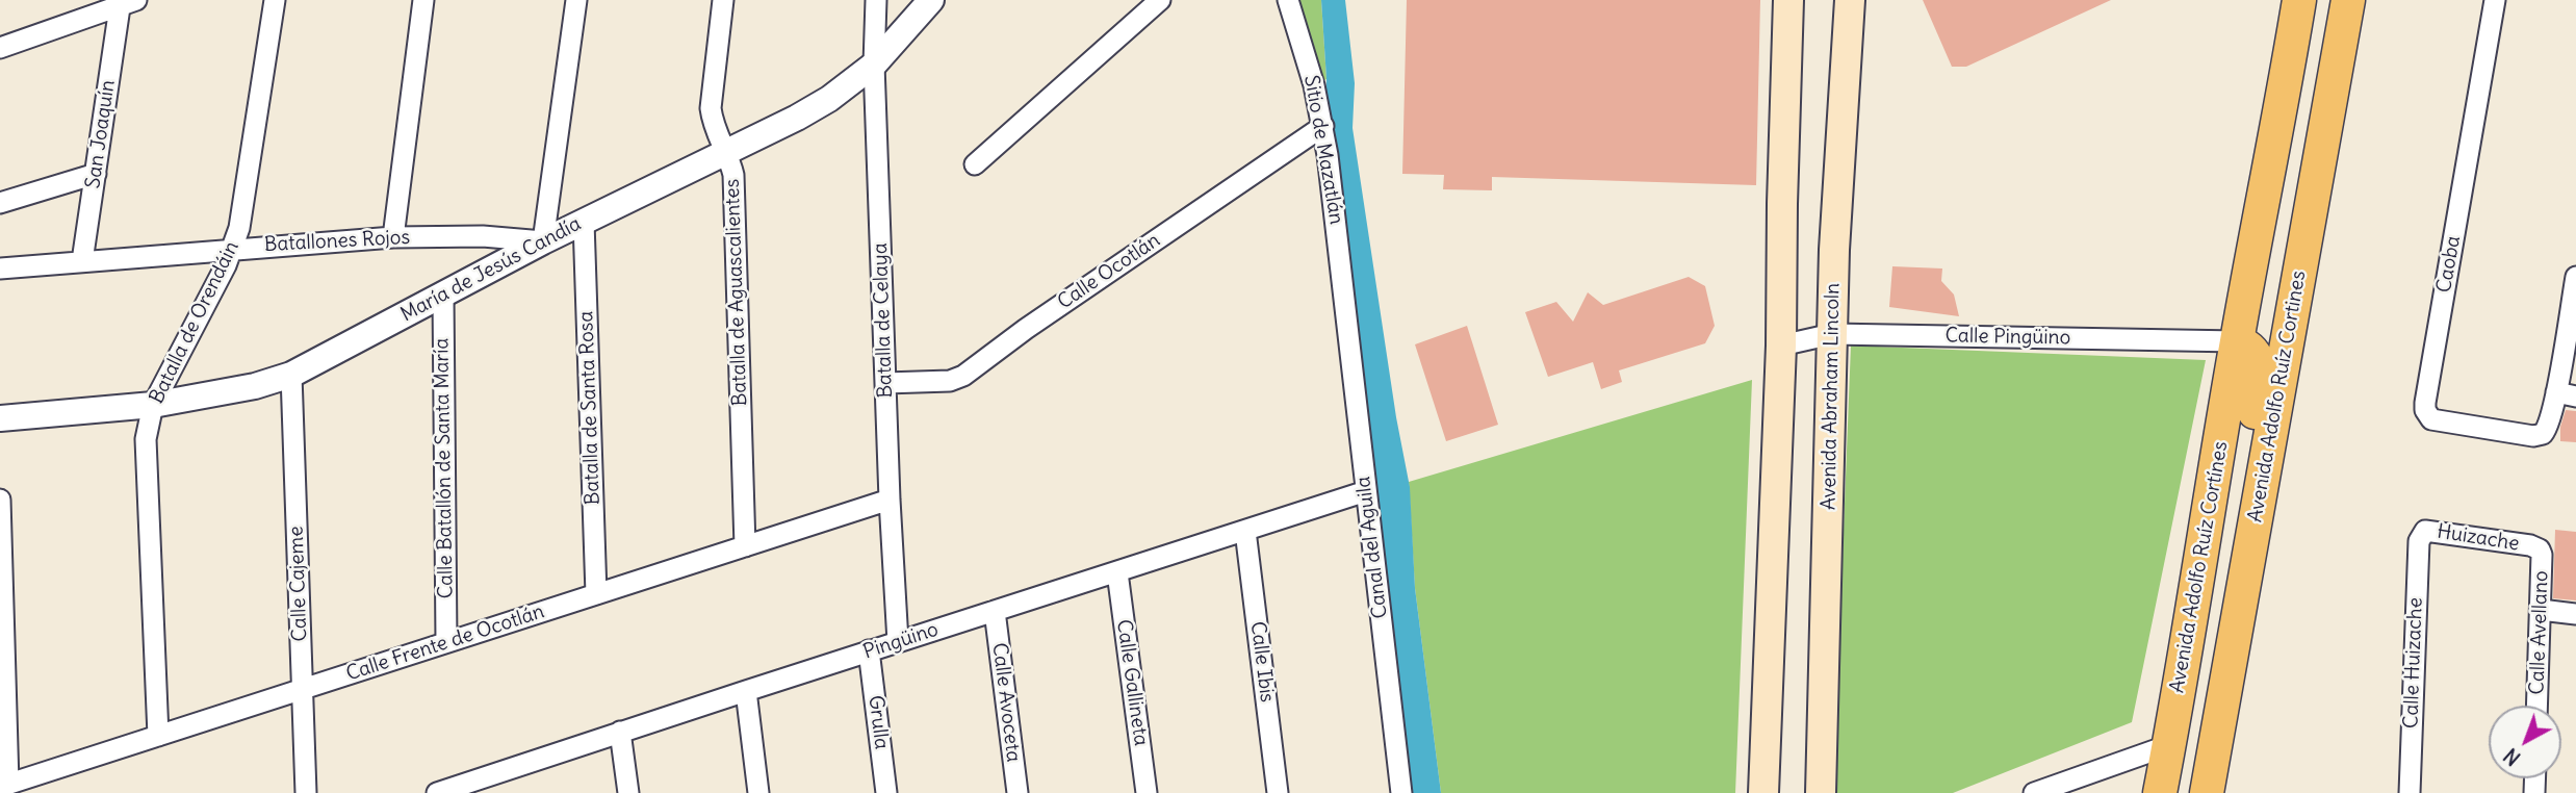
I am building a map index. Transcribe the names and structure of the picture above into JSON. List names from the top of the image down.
{
  "streets": {
    "main road": ["Avenida Abraham Lincoln", "Avenida Adolfo Ruíz Cortines", "Avenida Adolfo Ruíz Cortínes"],
    "street": [
      "San Joaquín",
      "Sitio de Mazatlán",
      "Batallones Rojos",
      "Caoba",
      "María de Jesús Candía",
      "Calle Ocotlán",
      "Batalla de Aguascalientes",
      "Batalla de Celaya",
      "Batalla de Orendáin",
      "Calle Pingüino",
      "Batalla de Santa Rosa",
      "Calle Batallón de Santa María",
      "Huizache",
      "Canal del Aguila",
      "Calle Cajeme",
      "Calle Avellano",
      "Pingüino",
      "Calle Frente de Ocotlán",
      "Calle Ibis",
      "Calle Huizache",
      "Calle Gallineta",
      "Calle Avoceta",
      "Grulla"
    ]
  },
  "crossings": [
    ["San Joaquín", "Batallones Rojos"],
    ["Sitio de Mazatlán", "Calle Ocotlán"],
    ["Sitio de Mazatlán", "Canal del Aguila"],
    ["Batallones Rojos", "María de Jesús Candía"],
    ["Batallones Rojos", "Batalla de Orendáin"],
    ["María de Jesús Candía", "Batalla de Aguascalientes"],
    ["María de Jesús Candía", "Batalla de Celaya"],
    ["María de Jesús Candía", "Batalla de Orendáin"],
    ["María de Jesús Candía", "Batalla de Santa Rosa"],
    ["María de Jesús Candía", "Calle Batallón de Santa María"],
    ["María de Jesús Candía", "Calle Cajeme"],
    ["Calle Ocotlán", "Batalla de Celaya"],
    ["Batalla de Aguascalientes", "Calle Frente de Ocotlán"],
    ["Batalla de Celaya", "Pingüino"],
    ["Batalla de Celaya", "Calle Frente de Ocotlán"],
    ["Batalla de Orendáin", "Calle Frente de Ocotlán"],
    ["Calle Pingüino", "Avenida Abraham Lincoln"],
    ["Calle Pingüino", "Avenida Adolfo Ruíz Cortínes"],
    ["Batalla de Santa Rosa", "Calle Frente de Ocotlán"],
    ["Calle Batallón de Santa María", "Calle Frente de Ocotlán"],
    ["Huizache", "Calle Avellano"],
    ["Huizache", "Calle Huizache"],
    ["Canal del Aguila", "Pingüino"],
    ["Calle Cajeme", "Calle Frente de Ocotlán"],
    ["Pingüino", "Calle Ibis"],
    ["Pingüino", "Calle Gallineta"],
    ["Pingüino", "Calle Avoceta"],
    ["Pingüino", "Grulla"]
  ],
  "north": "bottom left"
}
